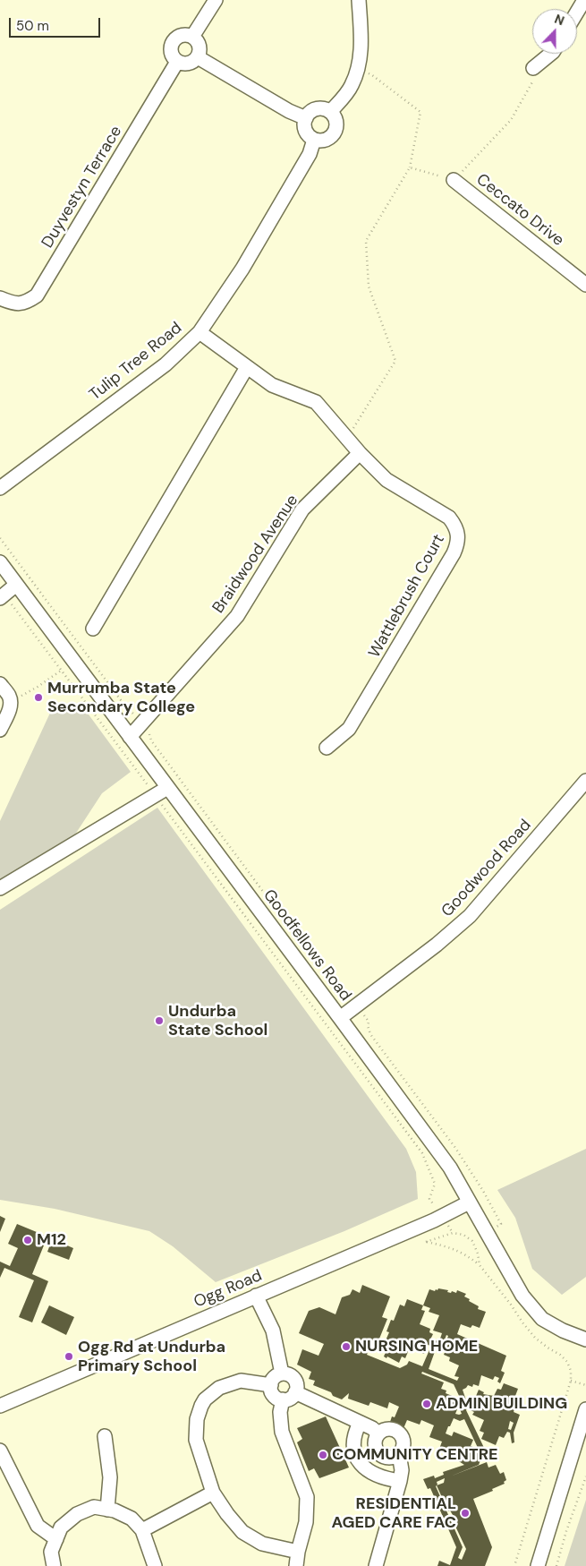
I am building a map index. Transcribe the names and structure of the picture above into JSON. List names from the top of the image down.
{
  "streets": {
    "street": [
      "Duyvestyn Terrace",
      "Ceccato Drive",
      "Tulip Tree Road",
      "Braidwood Avenue",
      "Wattlebrush Court",
      "Goodwood Road",
      "Goodfellows Road",
      "Ogg Road"
    ]
  },
  "crossings": [
    ["Tulip Tree Road", "Wattlebrush Court"],
    ["Braidwood Avenue", "Wattlebrush Court"],
    ["Braidwood Avenue", "Goodfellows Road"],
    ["Goodwood Road", "Goodfellows Road"],
    ["Goodfellows Road", "Ogg Road"]
  ],
  "places": [
    "Murrumba State Secondary College",
    "Undurba State School",
    "M12",
    "NURSING HOME",
    "Ogg Rd at Undurba Primary School",
    "ADMIN BUILDING",
    "COMMUNITY CENTRE",
    "RESIDENTIAL AGED CARE FAC"
  ],
  "scale_bar": "50 m",
  "north": "top"
}
